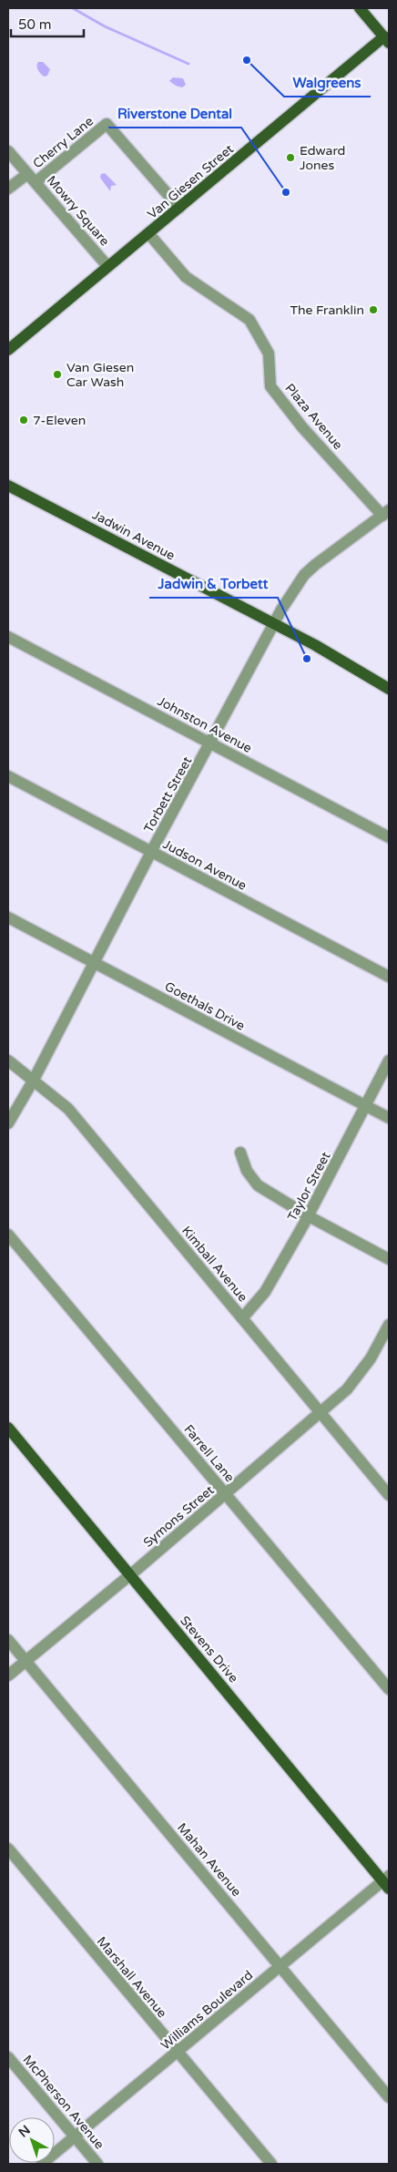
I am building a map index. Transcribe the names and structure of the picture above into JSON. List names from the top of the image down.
{
  "streets": {
    "main road": ["Van Giesen Street", "Jadwin Avenue", "Stevens Drive"],
    "street": [
      "Cherry Lane",
      "Mowry Square",
      "Plaza Avenue",
      "Johnston Avenue",
      "Torbett Street",
      "Judson Avenue",
      "Goethals Drive",
      "Taylor Street",
      "Kimball Avenue",
      "Farrell Lane",
      "Symons Street",
      "Mahan Avenue",
      "Marshall Avenue",
      "Williams Boulevard",
      "McPherson Avenue"
    ]
  },
  "crossings": [
    ["Cherry Lane", "Van Giesen Street"],
    ["Cherry Lane", "Mowry Square"],
    ["Van Giesen Street", "Mowry Square"],
    ["Van Giesen Street", "Plaza Avenue"],
    ["Plaza Avenue", "Torbett Street"],
    ["Jadwin Avenue", "Torbett Street"],
    ["Johnston Avenue", "Torbett Street"],
    ["Torbett Street", "Judson Avenue"],
    ["Torbett Street", "Goethals Drive"],
    ["Torbett Street", "Kimball Avenue"],
    ["Goethals Drive", "Taylor Street"],
    ["Taylor Street", "Kimball Avenue"],
    ["Kimball Avenue", "Symons Street"],
    ["Farrell Lane", "Symons Street"],
    ["Symons Street", "Stevens Drive"],
    ["Symons Street", "Mahan Avenue"],
    ["Stevens Drive", "Williams Boulevard"],
    ["Mahan Avenue", "Williams Boulevard"],
    ["Marshall Avenue", "Williams Boulevard"],
    ["Williams Boulevard", "McPherson Avenue"]
  ],
  "places": [
    "Walgreens",
    "Edward Jones",
    "Riverstone Dental",
    "The Franklin",
    "Van Giesen Car Wash",
    "7-Eleven",
    "Jadwin & Torbett"
  ],
  "scale_bar": "50 m",
  "north": "top left"
}
